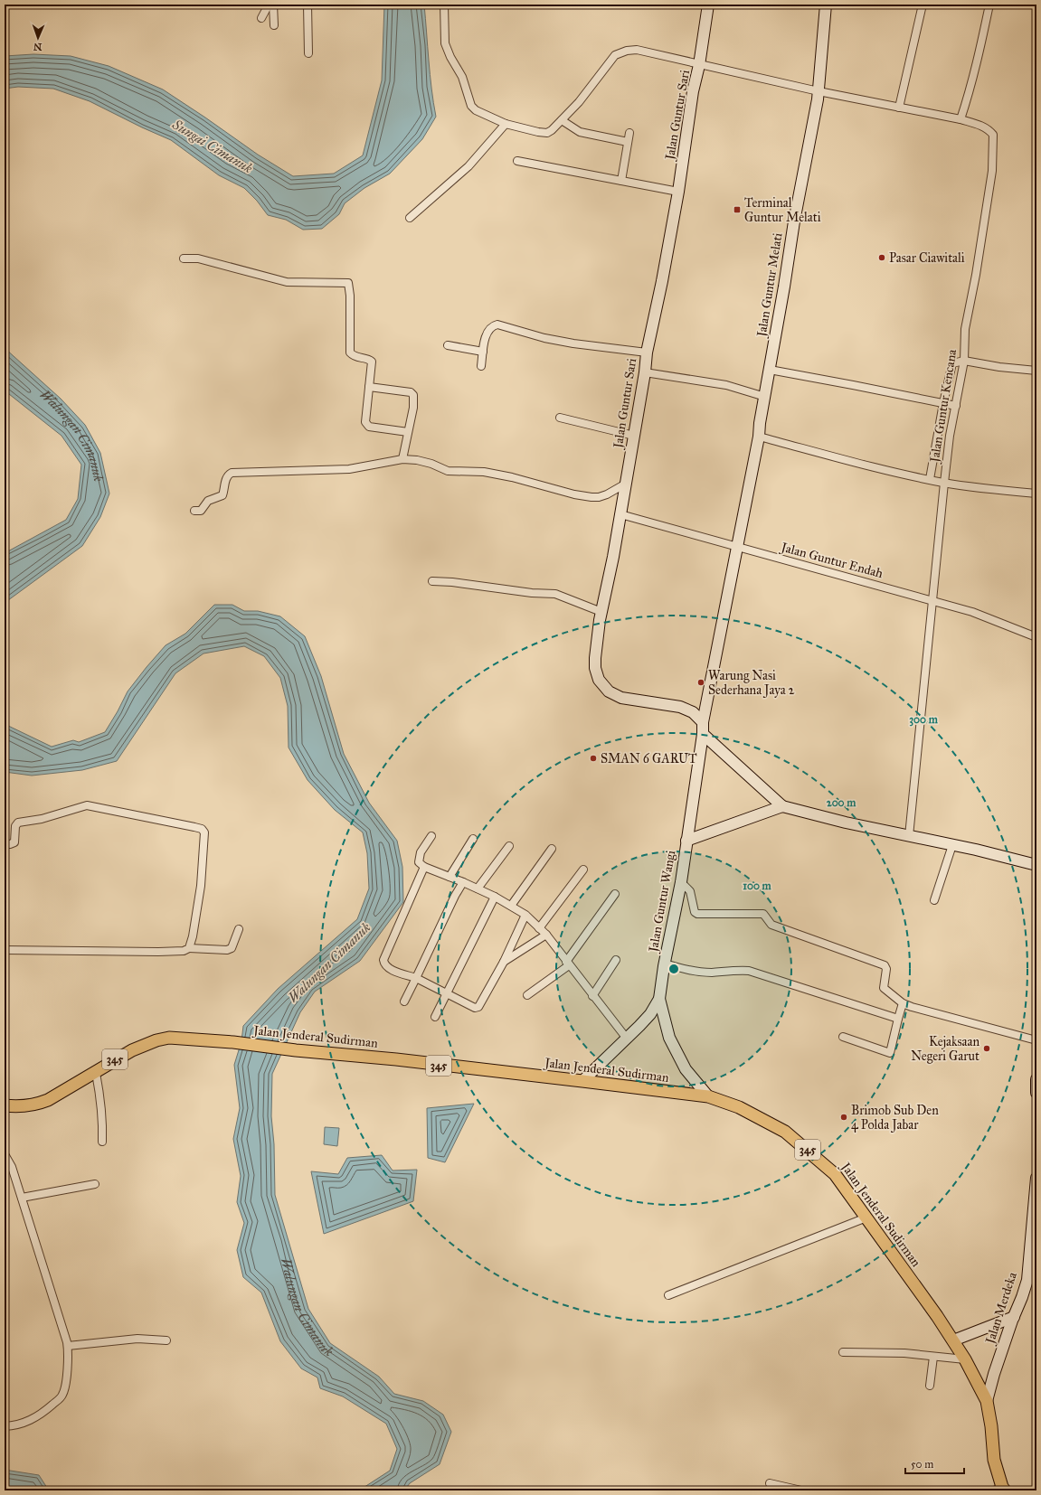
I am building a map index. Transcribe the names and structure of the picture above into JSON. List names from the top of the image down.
{
  "streets": {
    "main road": ["Jalan Jenderal Sudirman", "345"],
    "street": [
      "Jalan Guntur Sari",
      "Jalan Guntur Melati",
      "Jalan Guntur Kencana",
      "Jalan Guntur Endah",
      "Jalan Guntur Wangi",
      "Jalan Merdeka"
    ]
  },
  "crossings": [
    ["Jalan Guntur Sari", "Jalan Guntur Melati"],
    ["Jalan Guntur Sari", "Jalan Guntur Endah"],
    ["Jalan Guntur Melati", "Jalan Guntur Endah"],
    ["Jalan Guntur Kencana", "Jalan Guntur Endah"],
    ["Jalan Guntur Wangi", "Jalan Jenderal Sudirman"],
    ["Jalan Jenderal Sudirman", "Jalan Merdeka"]
  ],
  "water": ["Sungai Cimanuk", "Walungan Cimanuk"],
  "places": {
    "transit": ["Terminal Guntur Melati"],
    "other": [
      "Pasar Ciawitali",
      "Warung Nasi Sederhana Jaya 2",
      "SMAN 6 GARUT",
      "Kejaksaan Negeri Garut",
      "Brimob Sub Den 4 Polda Jabar"
    ]
  },
  "scale_bar": "50 m",
  "north": "bottom",
  "rings": ["300 m", "200 m", "100 m"]
}
